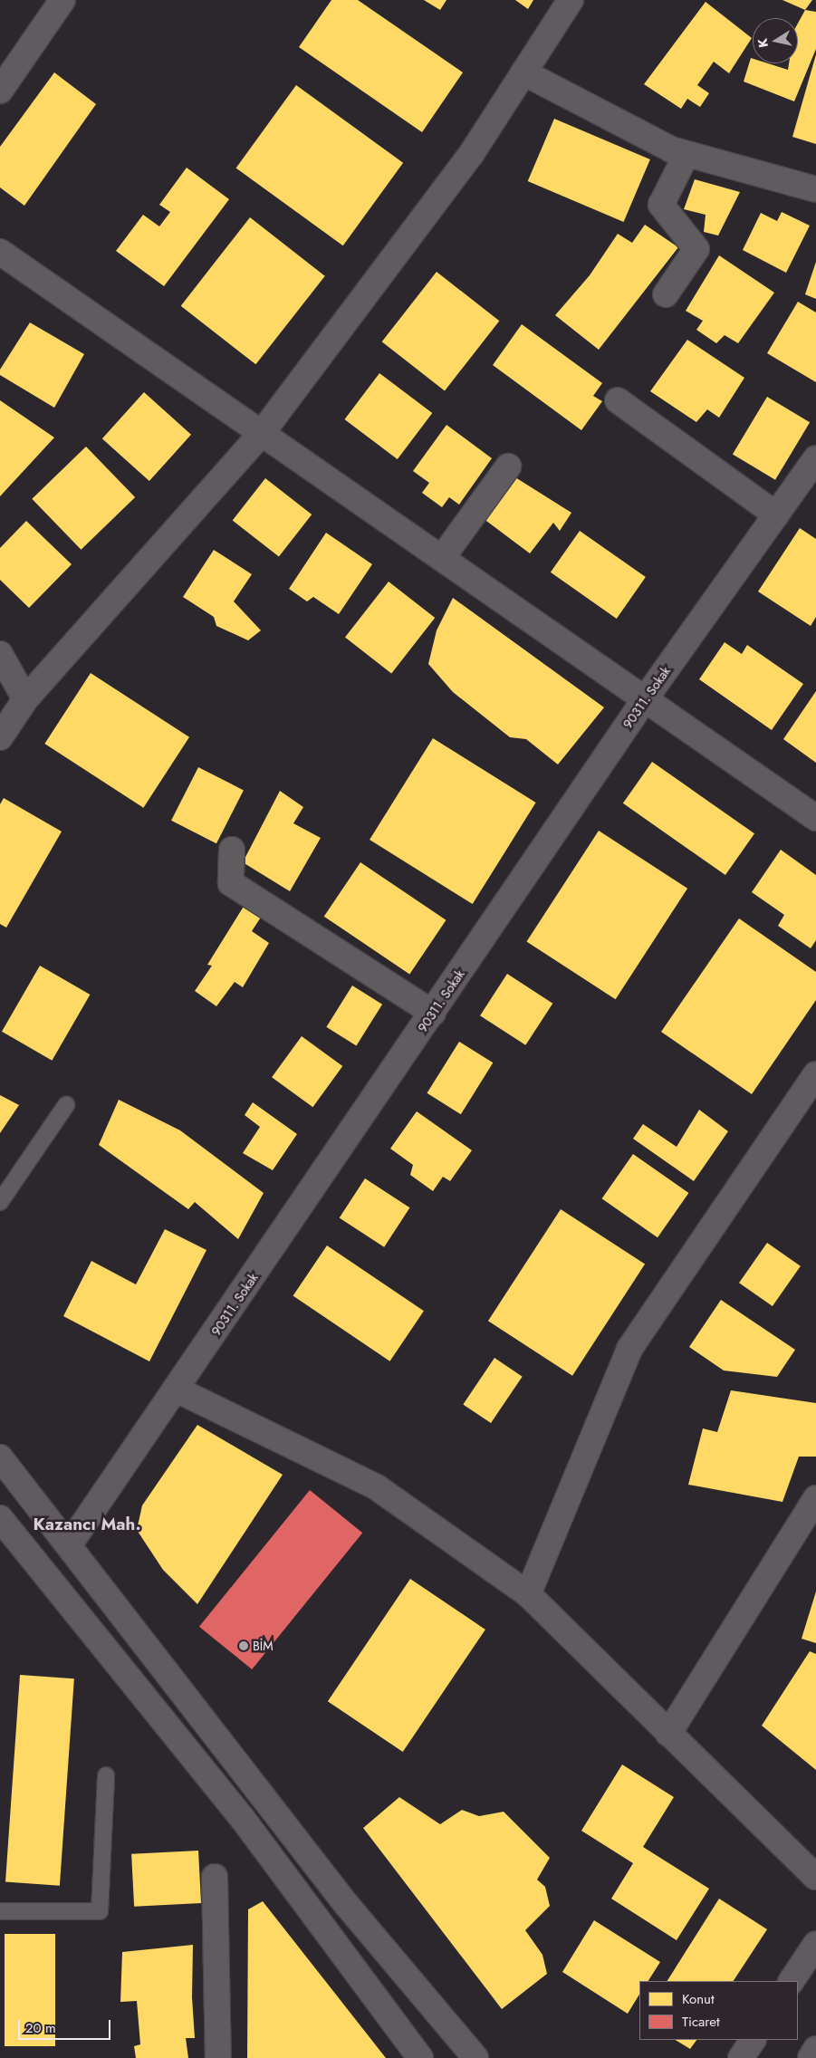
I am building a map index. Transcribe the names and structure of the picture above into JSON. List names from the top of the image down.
{
  "streets": {
    "street": ["90311. Sokak"]
  },
  "districts": ["Kazancı Mah."],
  "places": ["BİM"],
  "legend": ["Konut", "Ticaret"],
  "scale_bar": "20 m",
  "north": "left"
}
